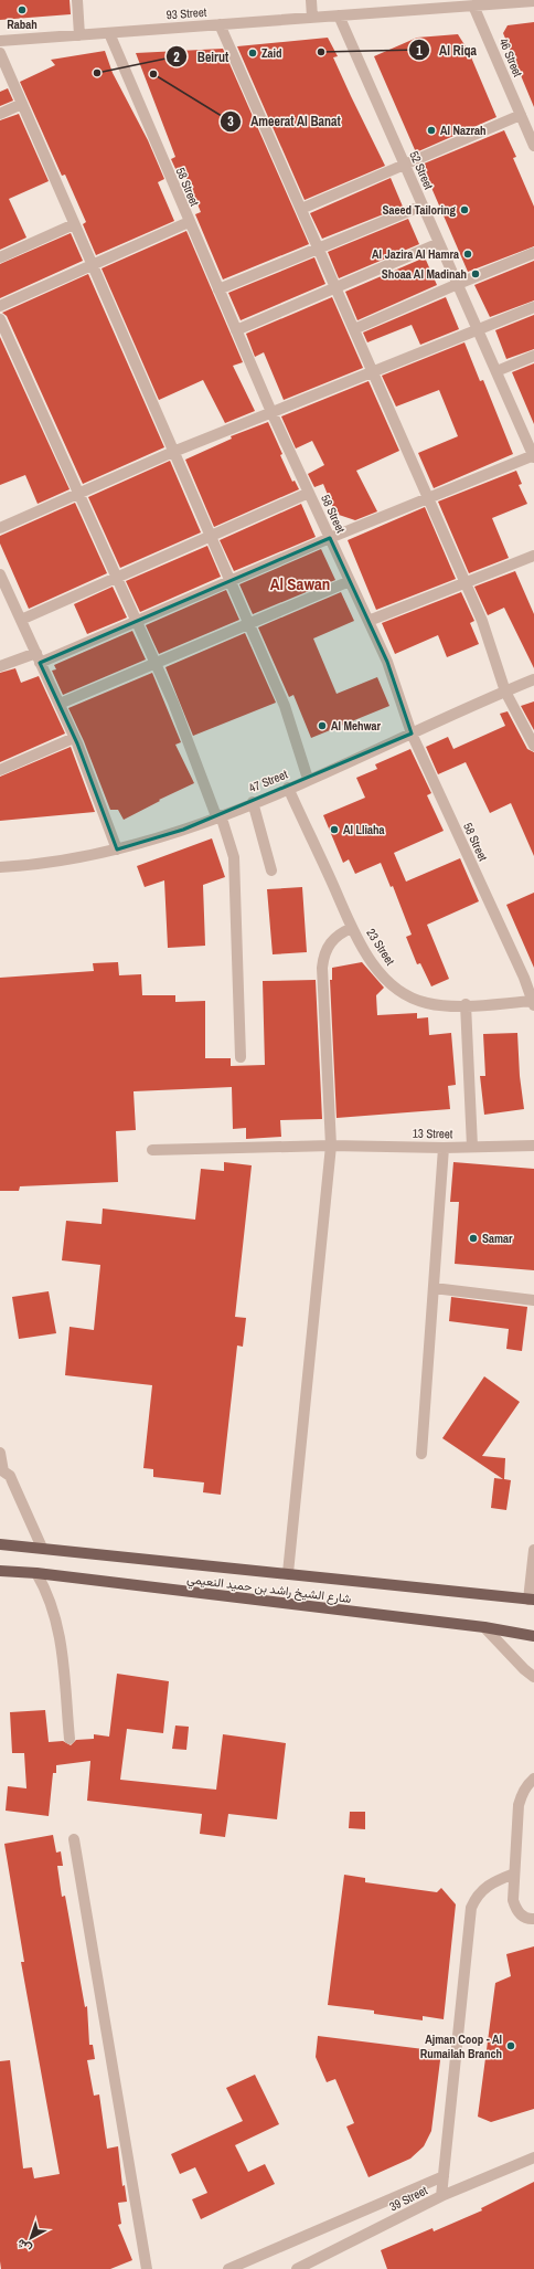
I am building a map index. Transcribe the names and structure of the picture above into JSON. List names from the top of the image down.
{
  "streets": {
    "main road": ["شارع الشيخ راشد بن حميد النعيمي"],
    "street": [
      "93 Street",
      "46 Street",
      "52 Street",
      "58 Street",
      "47 Street",
      "23 Street",
      "13 Street",
      "39 Street"
    ]
  },
  "crossings": [
    ["93 Street", "46 Street"],
    ["93 Street", "52 Street"],
    ["93 Street", "58 Street"],
    ["58 Street", "47 Street"],
    ["58 Street", "23 Street"],
    ["47 Street", "23 Street"]
  ],
  "districts": ["Al Sawan"],
  "places": [
    "Rabah",
    "Al Riqa",
    "Zaid",
    "Beirut",
    "Ameerat Al Banat",
    "Al Nazrah",
    "Saeed Tailoring",
    "Al Jazira Al Hamra",
    "Shoaa Al Madinah",
    "Al Mehwar",
    "Al Lliaha",
    "Samar",
    "Ajman Coop - Al Rumailah Branch"
  ],
  "north": "bottom left"
}
